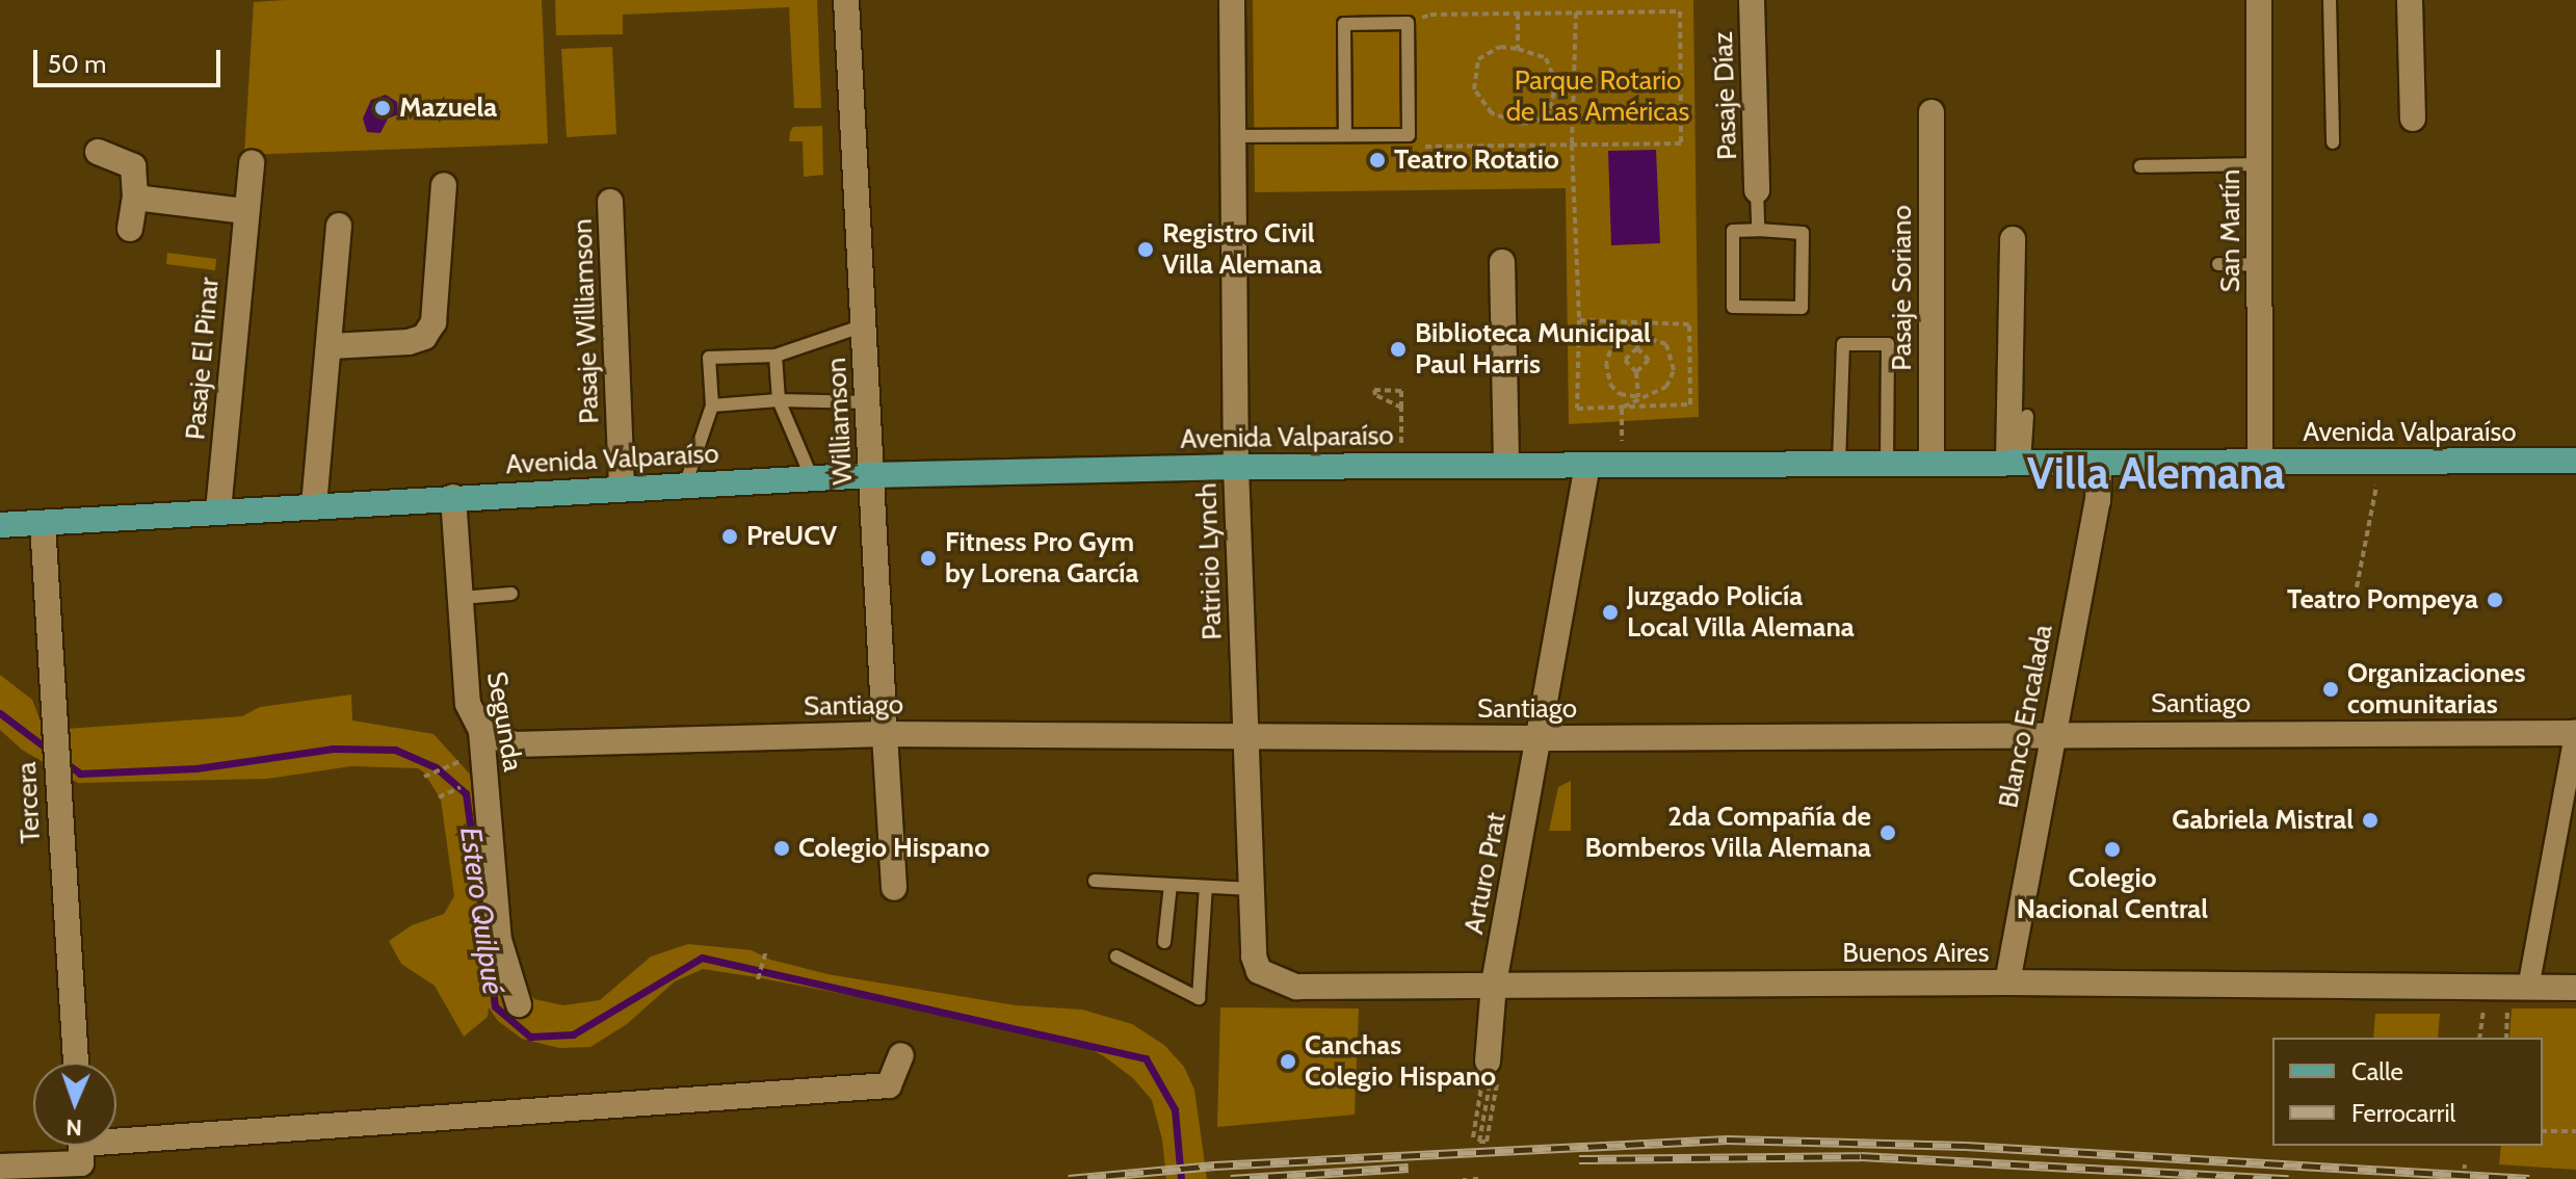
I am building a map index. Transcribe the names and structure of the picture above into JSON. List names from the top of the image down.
{
  "streets": {
    "main road": ["Avenida Valparaíso"],
    "street": [
      "Pasaje Díaz",
      "San Martín",
      "Pasaje Soriano",
      "Pasaje Williamson",
      "Pasaje El Pinar",
      "Williamson",
      "Patricio Lynch",
      "Santiago",
      "Blanco Encalada",
      "Segunda",
      "Tercera",
      "Arturo Prat",
      "Buenos Aires"
    ]
  },
  "crossings": [
    ["San Martín", "Avenida Valparaíso"],
    ["Pasaje Soriano", "Avenida Valparaíso"],
    ["Pasaje Williamson", "Avenida Valparaíso"],
    ["Pasaje El Pinar", "Avenida Valparaíso"],
    ["Williamson", "Avenida Valparaíso"],
    ["Williamson", "Santiago"],
    ["Avenida Valparaíso", "Patricio Lynch"],
    ["Avenida Valparaíso", "Blanco Encalada"],
    ["Avenida Valparaíso", "Segunda"],
    ["Avenida Valparaíso", "Tercera"],
    ["Avenida Valparaíso", "Arturo Prat"],
    ["Patricio Lynch", "Santiago"],
    ["Patricio Lynch", "Buenos Aires"],
    ["Santiago", "Blanco Encalada"],
    ["Santiago", "Segunda"],
    ["Santiago", "Arturo Prat"],
    ["Blanco Encalada", "Buenos Aires"],
    ["Arturo Prat", "Buenos Aires"]
  ],
  "districts": ["Villa Alemana"],
  "water": ["Estero Quilpué"],
  "parks": ["Parque Rotario de Las Américas"],
  "places": [
    "Mazuela",
    "Teatro Rotatio",
    "Registro Civil Villa Alemana",
    "Biblioteca Municipal Paul Harris",
    "PreUCV",
    "Fitness Pro Gym by Lorena García",
    "Teatro Pompeya",
    "Juzgado Policía Local Villa Alemana",
    "Organizaciones comunitarias",
    "Gabriela Mistral",
    "2da Compañía de Bomberos Villa Alemana",
    "Colegio Hispano",
    "Colegio Nacional Central",
    "Canchas Colegio Hispano"
  ],
  "legend": ["Calle", "Ferrocarril"],
  "scale_bar": "50 m",
  "north": "bottom"
}
